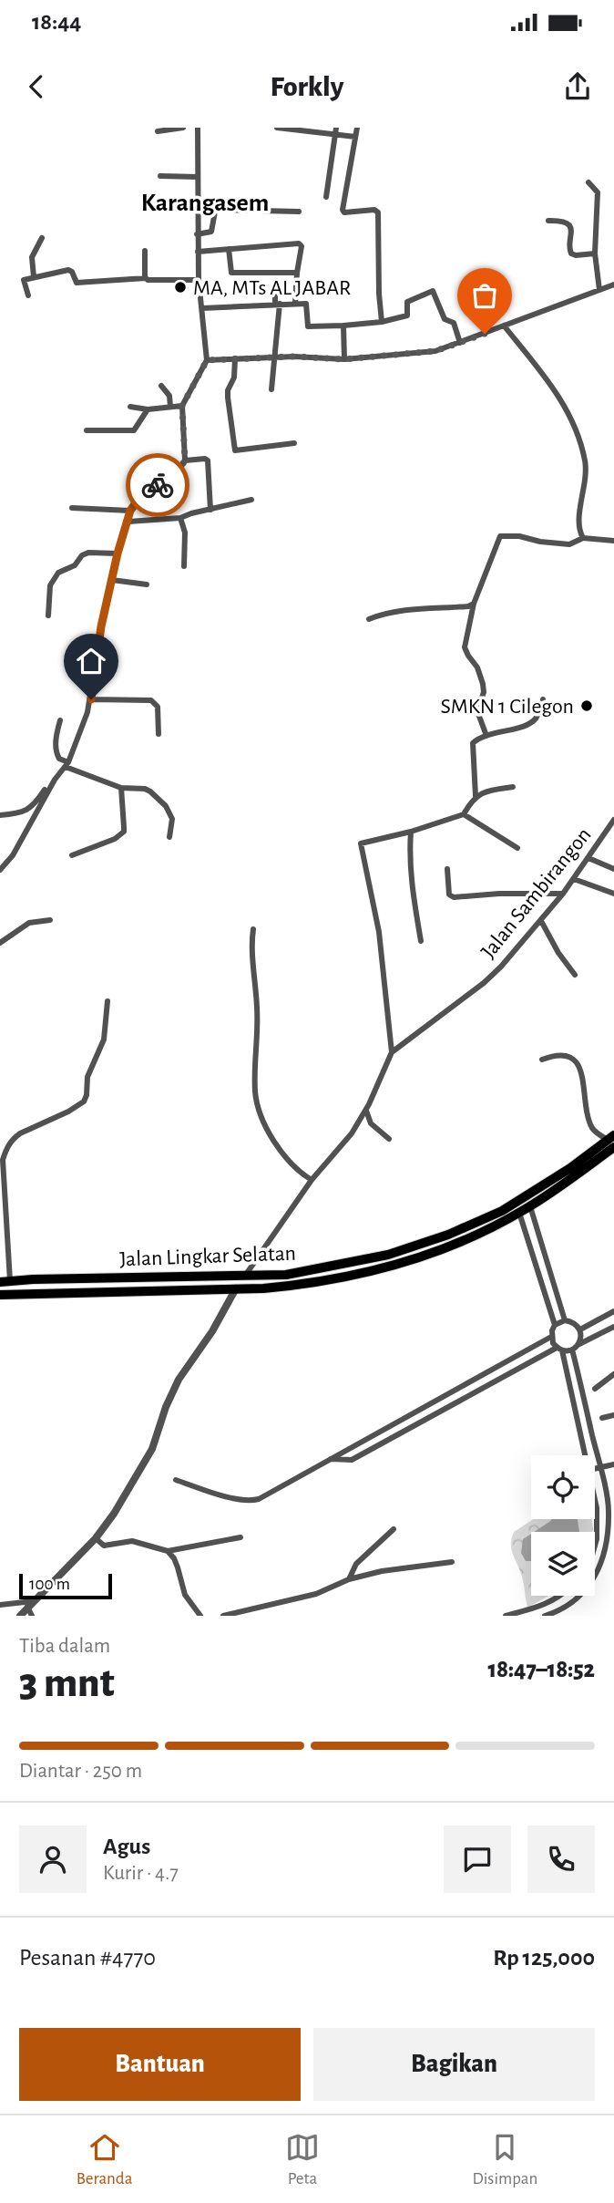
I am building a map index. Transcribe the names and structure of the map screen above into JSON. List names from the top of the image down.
{
  "streets": {
    "highway": ["Jalan Lingkar Selatan"],
    "street": ["Jalan Sambirangon"]
  },
  "crossings": [
    ["Jalan Sambirangon", "Jalan Lingkar Selatan"]
  ],
  "districts": ["Karangasem"],
  "places": ["MA, MTs AL JABAR", "SMKN 1 Cilegon"],
  "scale_bar": "100 m",
  "page": {
    "status": "18:44",
    "header": "Forkly",
    "scale": "100 m",
    "heading": ["3 mnt", "Tiba dalam", "18:47–18:52"],
    "panel": [
      "Agus",
      "Kurir · 4.7",
      "Pesanan #4770",
      "Rp 125,000"
    ],
    "bar": "Diantar · 250 m",
    "buttons": ["Bantuan", "Bagikan"],
    "tabs": ["Beranda", "Peta", "Disimpan"]
  }
}
